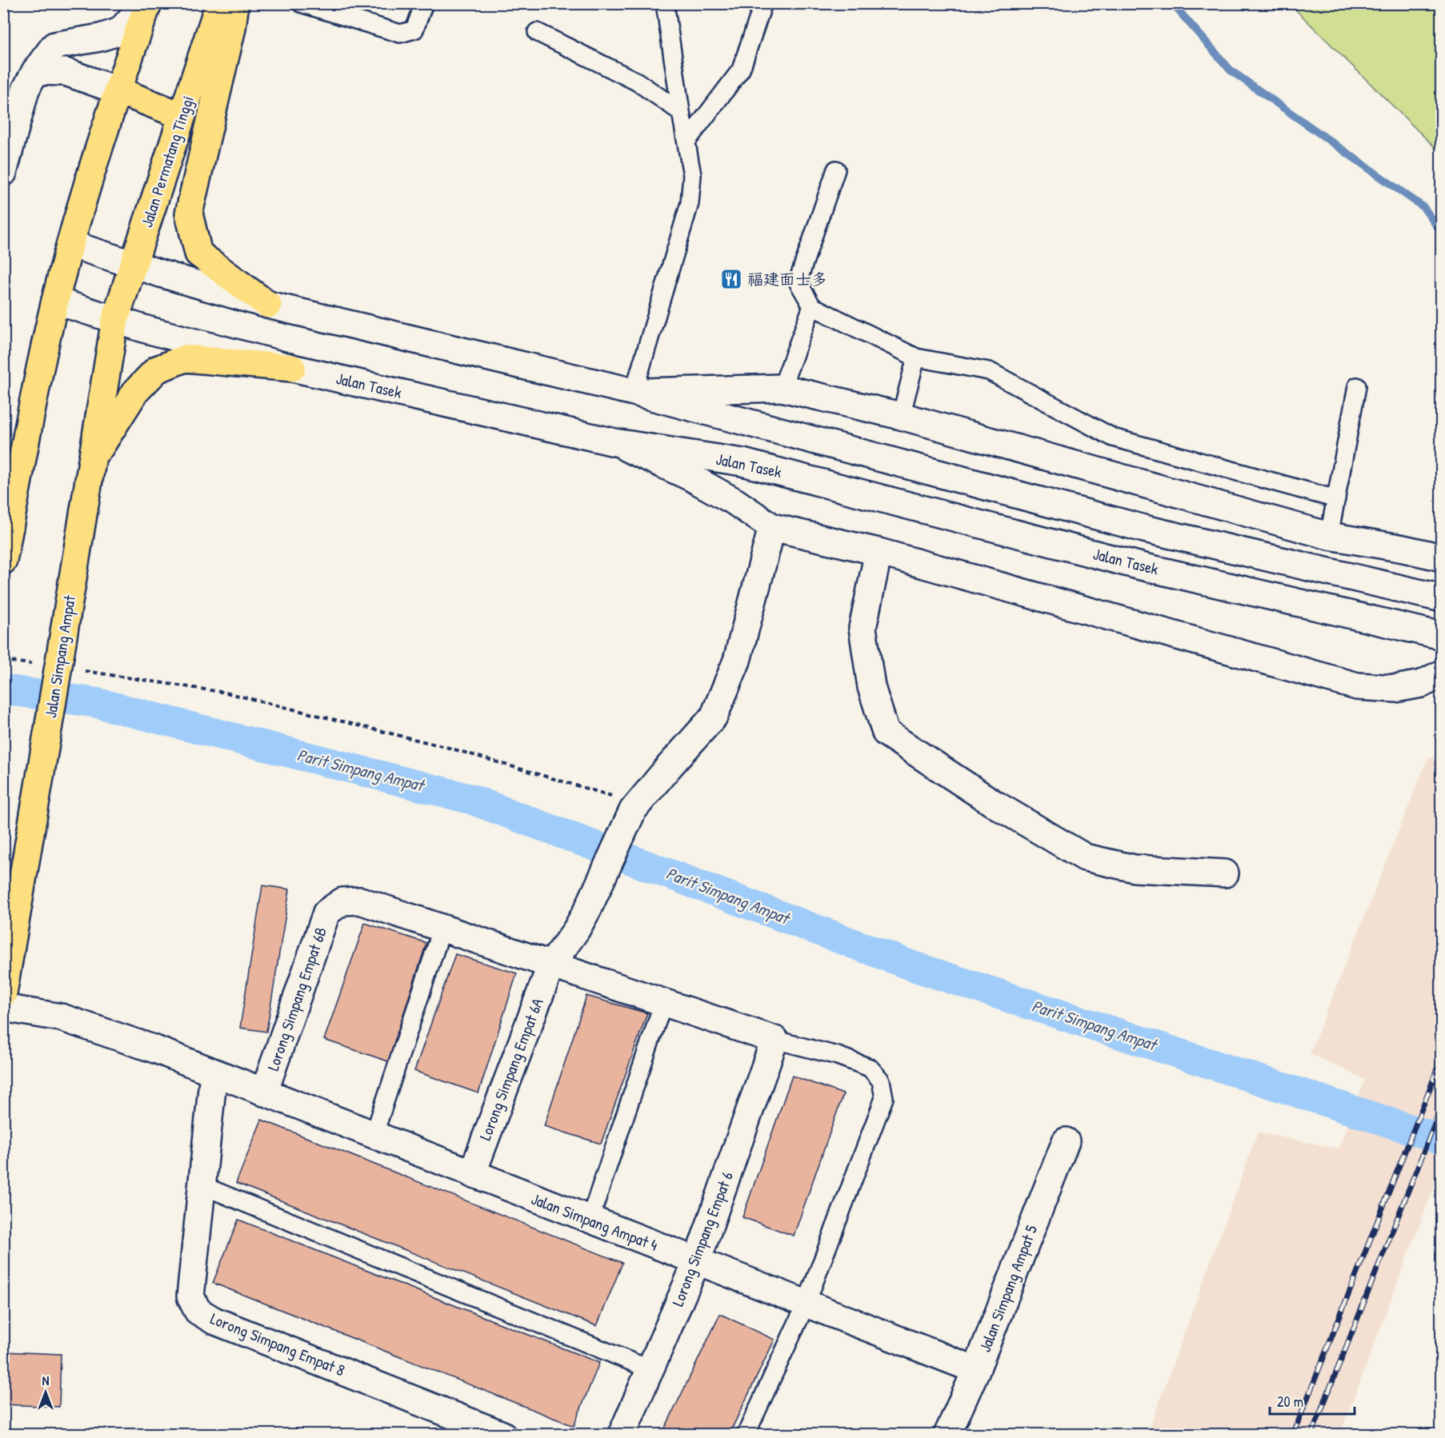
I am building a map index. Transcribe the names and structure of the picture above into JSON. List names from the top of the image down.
{
  "streets": {
    "highway": ["Jalan Permatang Tinggi", "Jalan Simpang Ampat"],
    "street": [
      "Jalan Tasek",
      "Lorong Simpang Empat 6B",
      "Lorong Simpang Empat 6A",
      "Jalan Simpang Ampat 4",
      "Lorong Simpang Empat 6",
      "Jalan Simpang Ampat 5",
      "Lorong Simpang Empat 8"
    ]
  },
  "crossings": [
    ["Jalan Permatang Tinggi", "Jalan Tasek"],
    ["Jalan Permatang Tinggi", "Jalan Simpang Ampat"],
    ["Jalan Tasek", "Jalan Simpang Ampat"],
    ["Lorong Simpang Empat 6B", "Jalan Simpang Ampat 4"],
    ["Lorong Simpang Empat 6A", "Jalan Simpang Ampat 4"],
    ["Jalan Simpang Ampat 4", "Lorong Simpang Empat 6"],
    ["Jalan Simpang Ampat 4", "Jalan Simpang Ampat 5"],
    ["Jalan Simpang Ampat 4", "Lorong Simpang Empat 8"]
  ],
  "water": ["Parit Simpang Ampat"],
  "places": {
    "restaurant": ["福建面士多"]
  },
  "scale_bar": "20 m",
  "north": "top"
}
